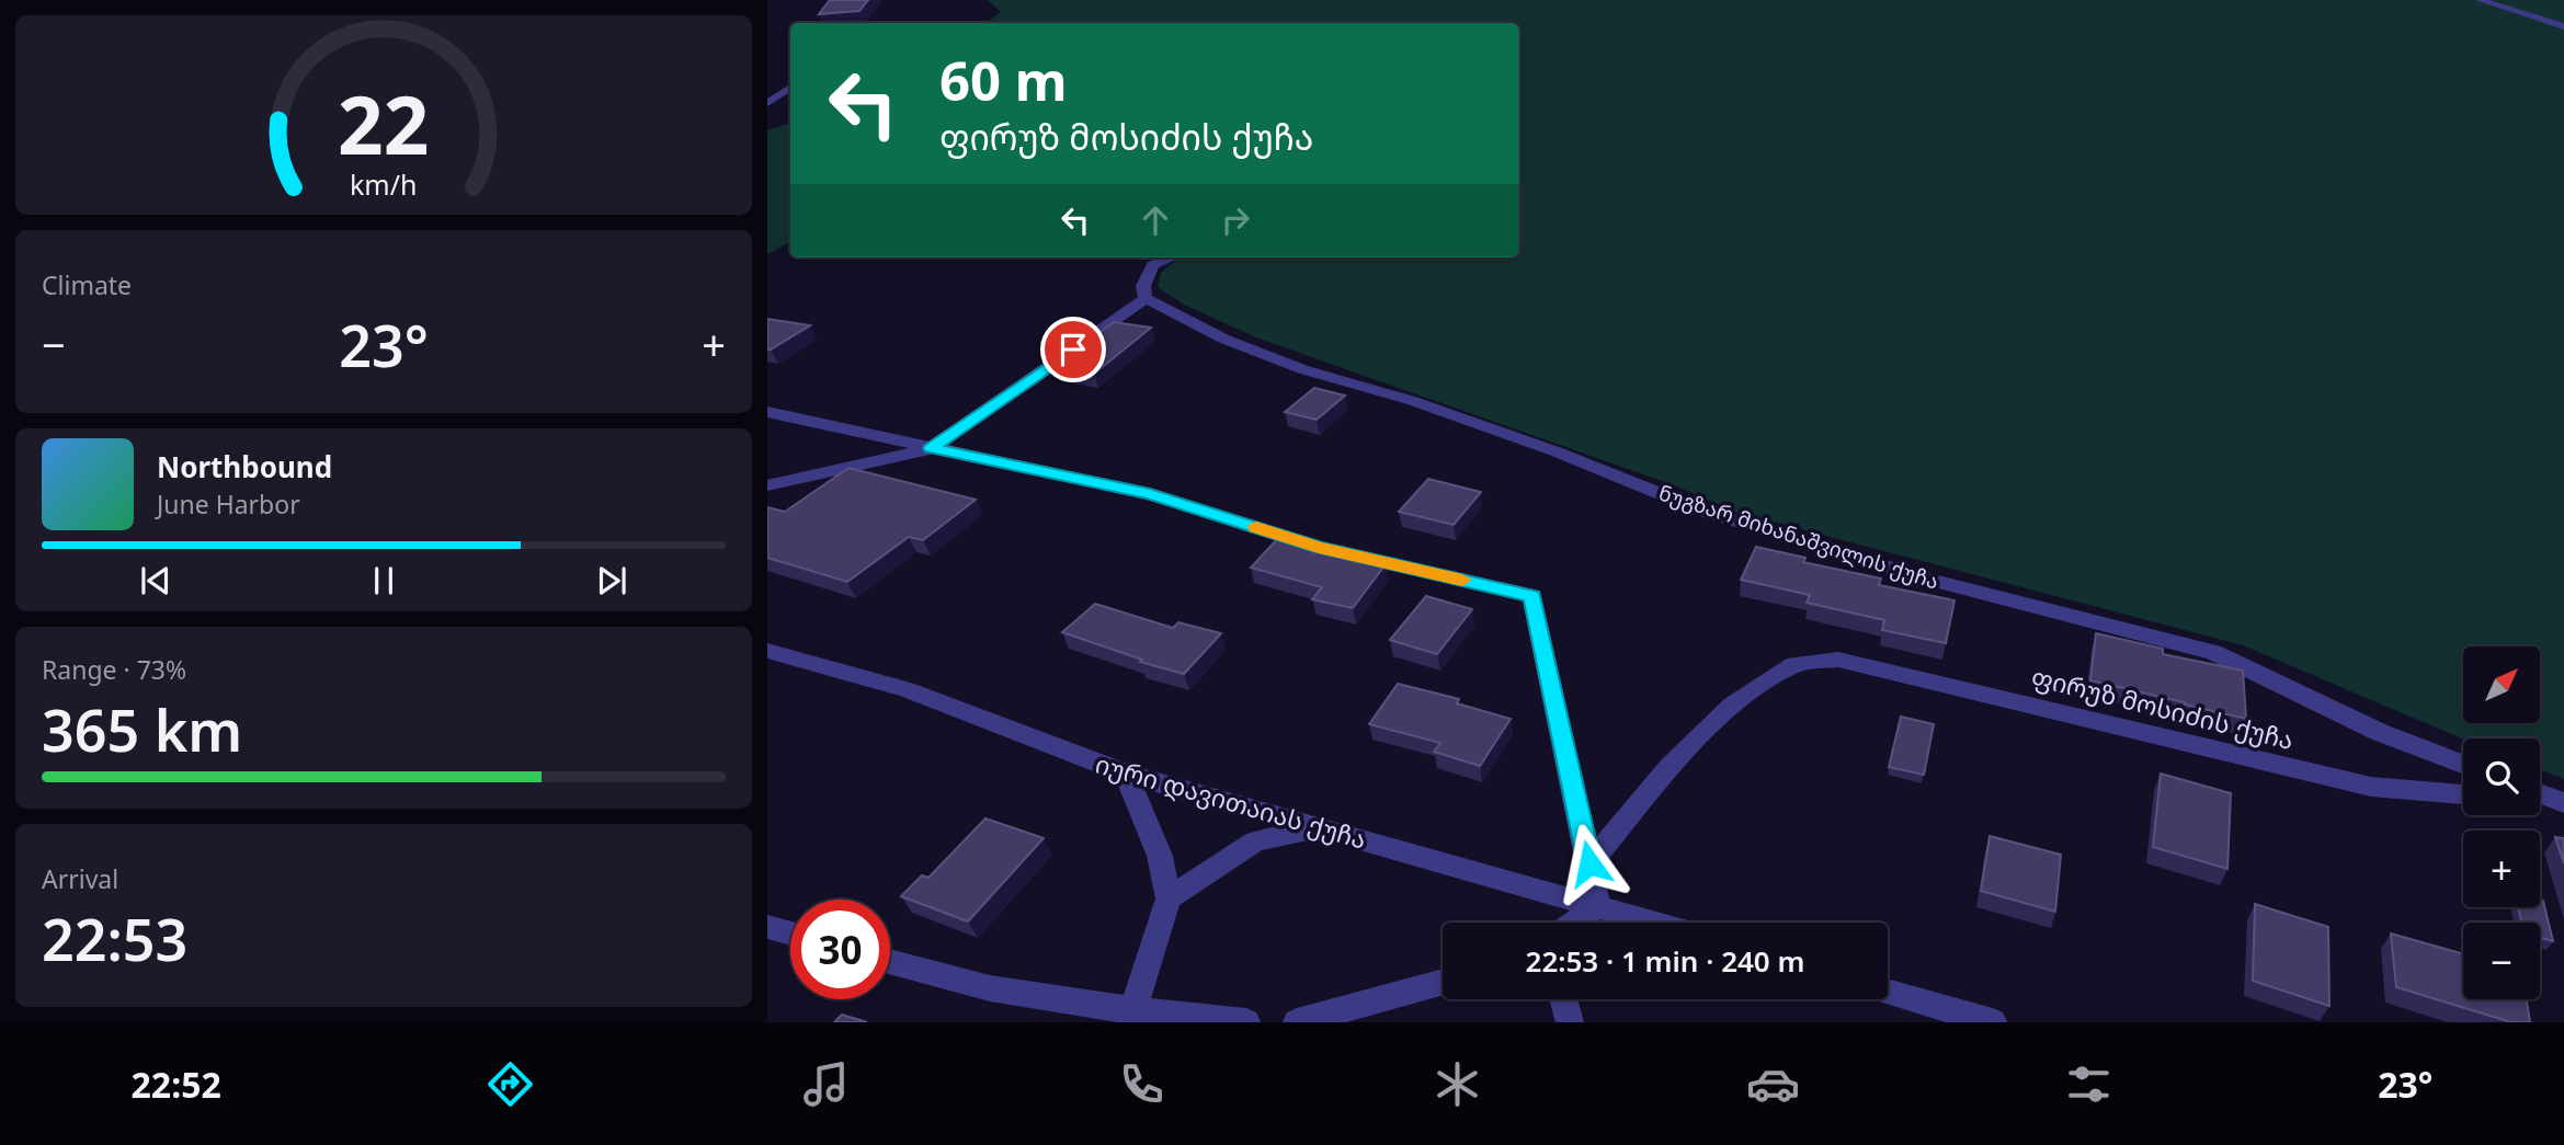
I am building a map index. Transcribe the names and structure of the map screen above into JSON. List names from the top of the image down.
{
  "streets": {
    "street": ["ნუგზარ მიხანაშვილის ქუჩა", "ფირუზ მოსიძის ქუჩა", "იური დავითაიას ქუჩა"]
  },
  "north": "top right",
  "page": {
    "turn": ["60 m", "ფირუზ მოსიძის ქუჩა"],
    "tile": [
      "Climate",
      ["Range · 73%", "365 km"],
      ["Arrival", "22:53"]
    ],
    "heat": ["−", "23°", "+"],
    "song": ["Northbound", "June Harbor"],
    "map_buttons": ["+", "−"],
    "limit": "30",
    "trip": "22:53 · 1 min · 240 m",
    "tabs": ["22:52", "23°"],
    "gauge": ["22", "km/h"]
  }
}
